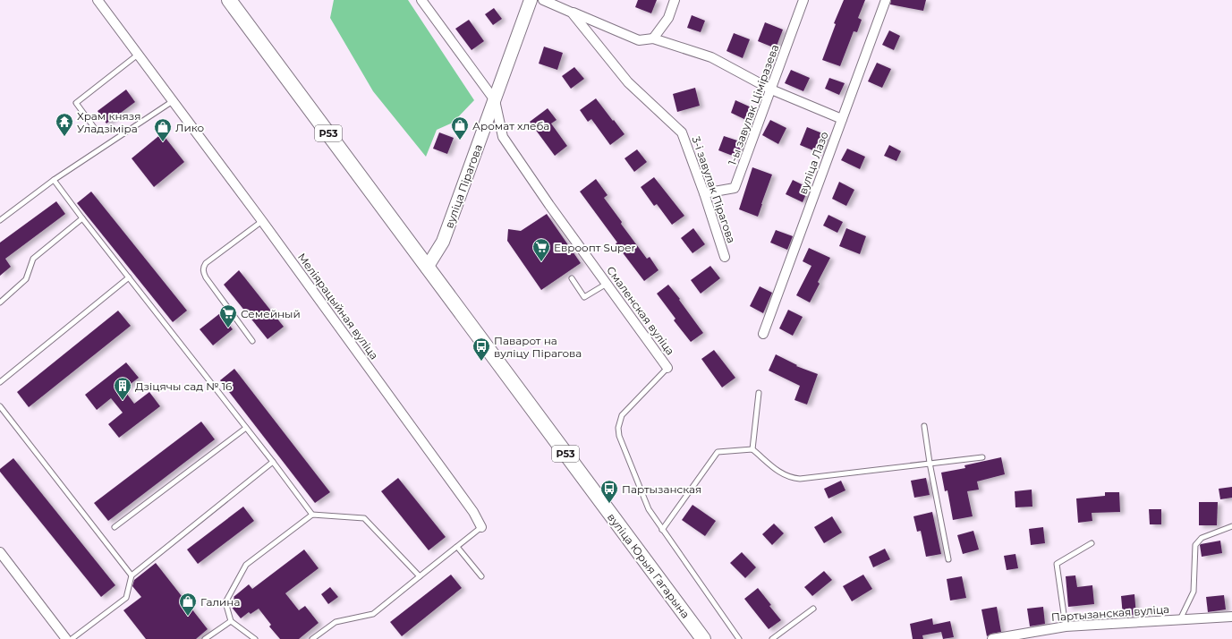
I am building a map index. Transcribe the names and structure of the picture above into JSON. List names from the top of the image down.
{
  "streets": {
    "main road": ["Р53", "вуліца Пірагова", "вуліца Юрыя Гагарына"],
    "street": [
      "1-ы завулак Ціміразева",
      "вуліца Лазо",
      "3-і завулак Пірагова",
      "Меліярацыйная вуліца",
      "Смаленская вуліца",
      "Партызанская вуліца"
    ]
  },
  "crossings": [
    ["1-ы завулак Ціміразева", "3-і завулак Пірагова"],
    ["Р53", "вуліца Пірагова"],
    ["Р53", "вуліца Юрыя Гагарына"],
    ["вуліца Пірагова", "Смаленская вуліца"],
    ["вуліца Пірагова", "вуліца Юрыя Гагарына"]
  ],
  "places": {
    "temple": ["Храм князя Уладзіміра"],
    "shop": ["Аромат хлеба", "Лико", "Галина"],
    "supermarket": ["Евроопт Super", "Семейный"],
    "bus stop": ["Паварот на вуліцу Пірагова", "Партызанская"],
    "building": ["Дзіцячы сад № 16"]
  }
}
